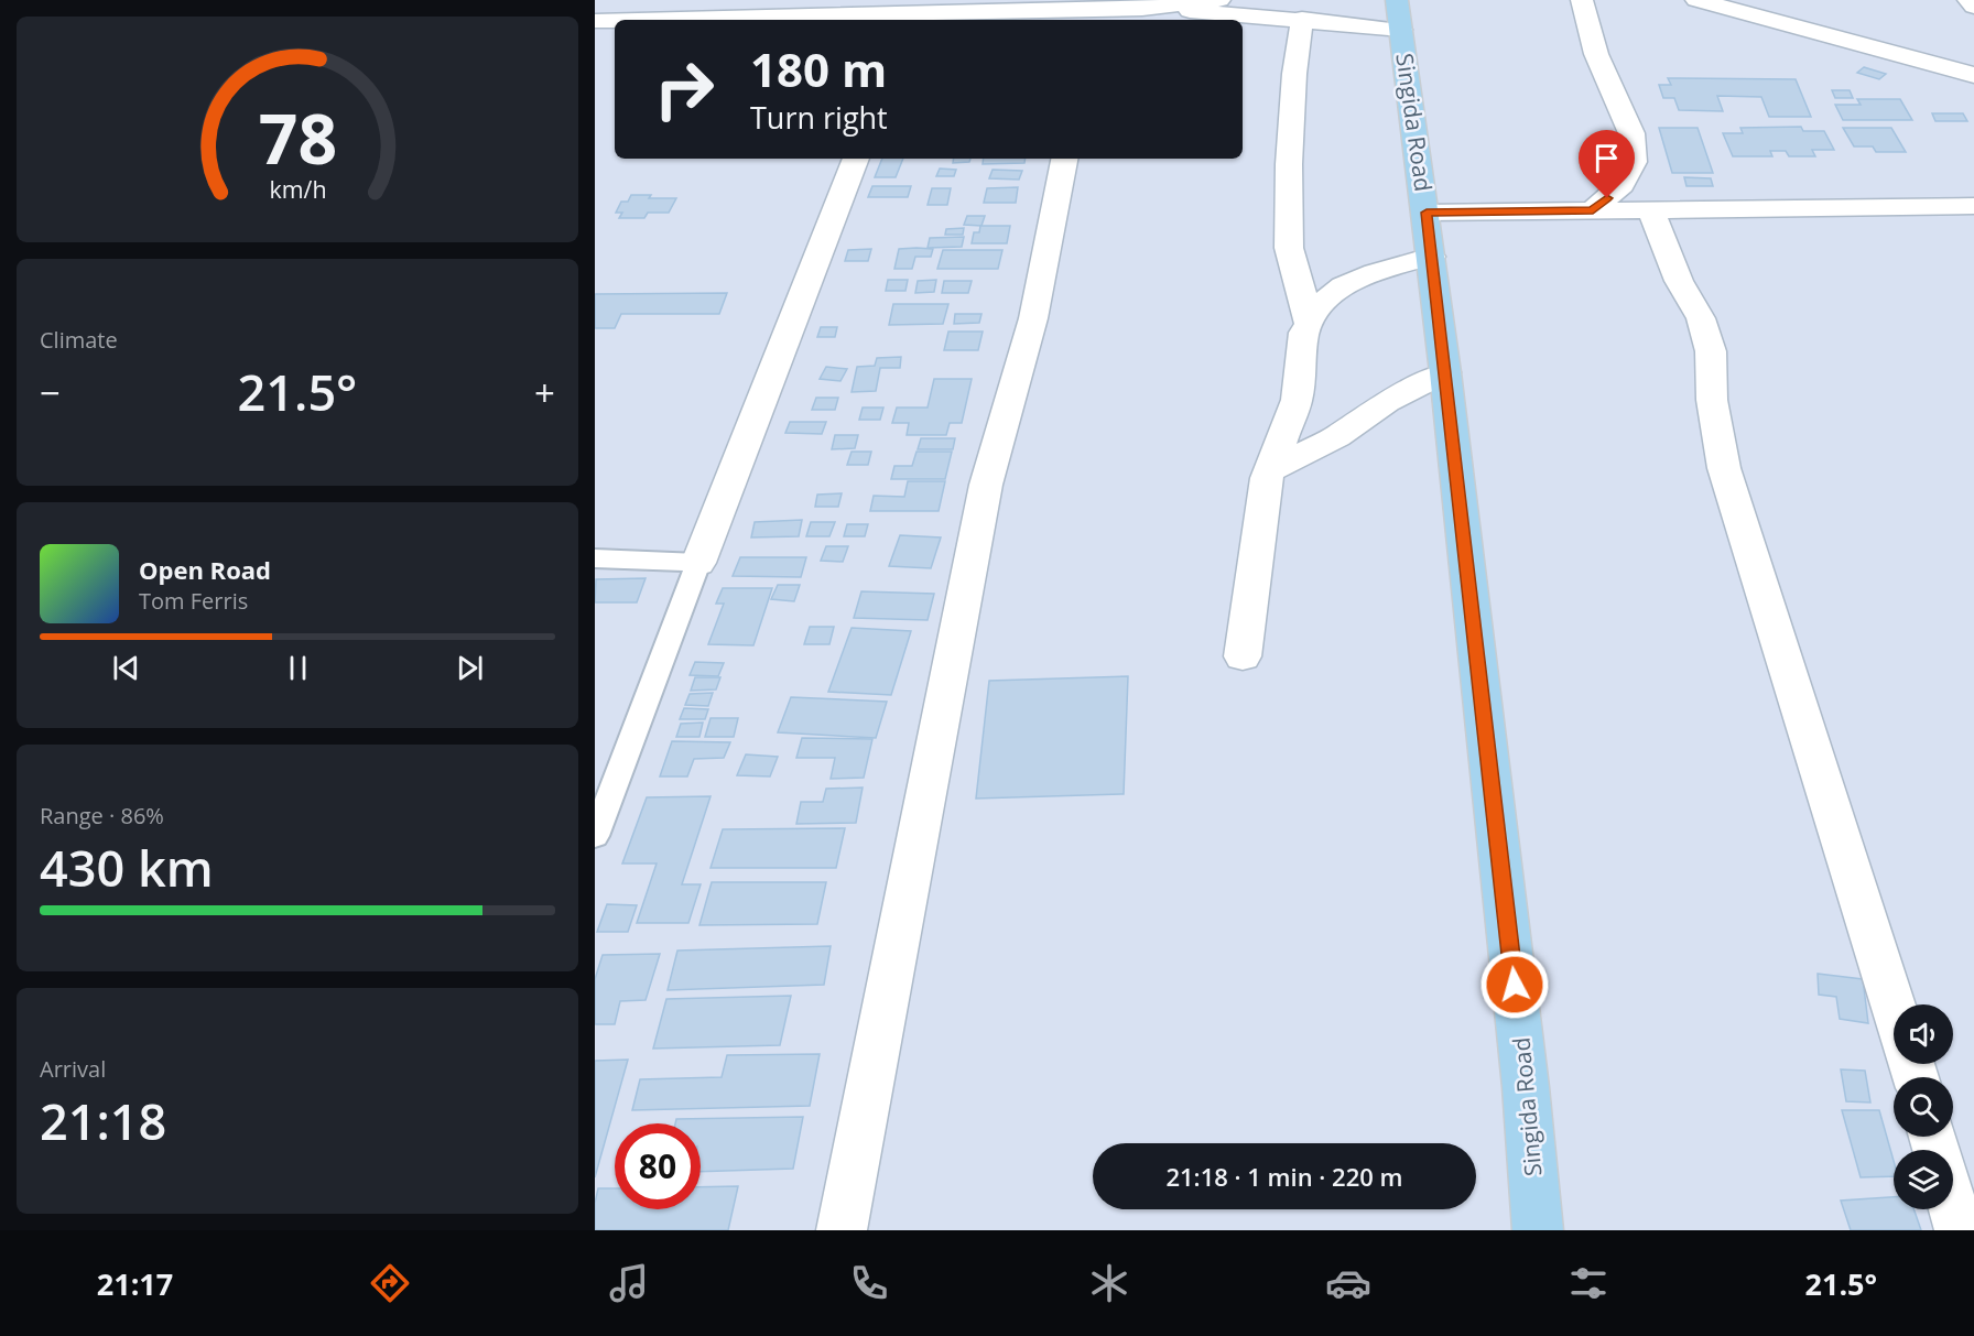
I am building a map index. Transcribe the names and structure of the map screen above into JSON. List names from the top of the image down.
{
  "streets": {
    "highway": ["Singida Road"]
  },
  "page": {
    "turn": ["180 m", "Turn right"],
    "tile": [
      "Climate",
      ["Range · 86%", "430 km"],
      ["Arrival", "21:18"]
    ],
    "heat": ["−", "21.5°", "+"],
    "song": ["Open Road", "Tom Ferris"],
    "limit": "80",
    "trip": "21:18 · 1 min · 220 m",
    "tabs": ["21:17", "21.5°"],
    "gauge": ["78", "km/h"]
  }
}
